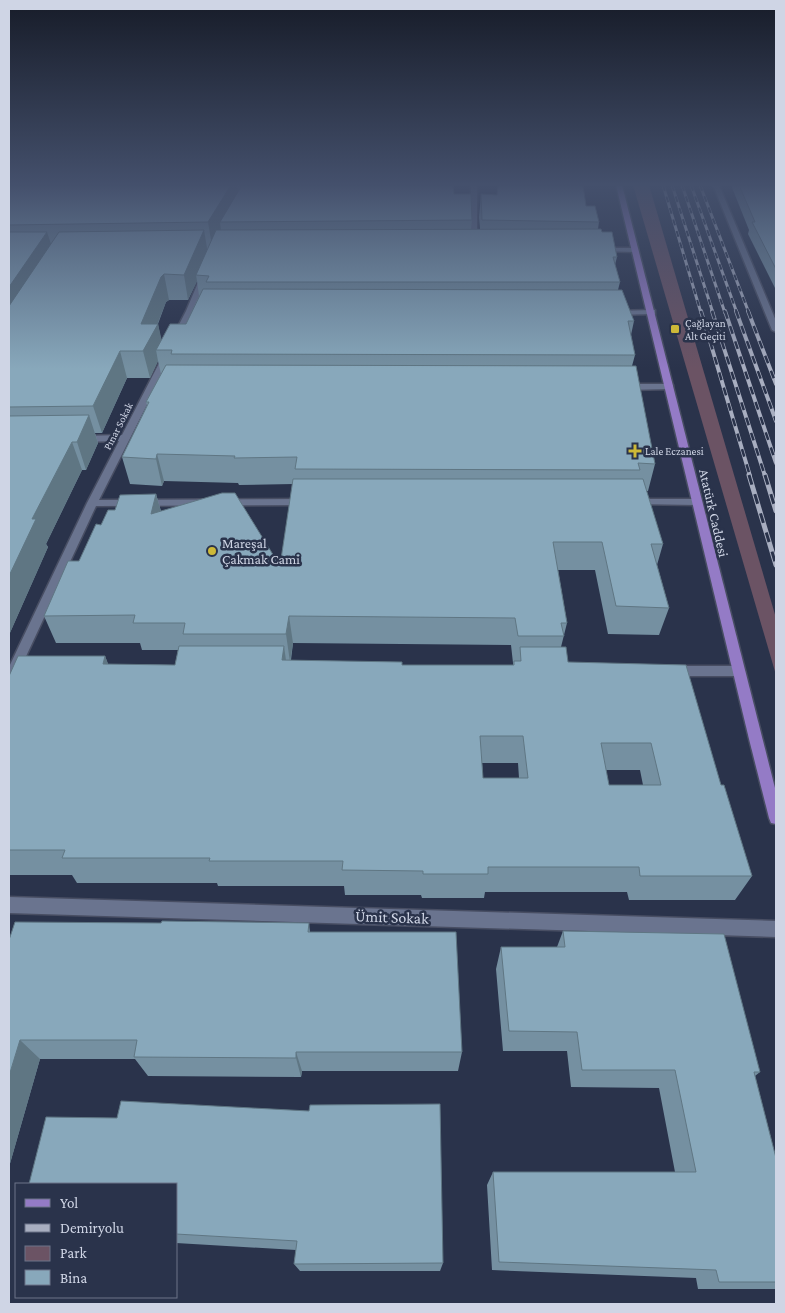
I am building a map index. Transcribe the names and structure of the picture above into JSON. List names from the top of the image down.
{
  "streets": {
    "main road": ["Atatürk Caddesi"],
    "street": ["Pınar Sokak", "Ümit Sokak"]
  },
  "places": {
    "transit": ["Çağlayan Alt Geçiti"],
    "health": ["Lale Eczanesi"],
    "other": ["Mareşal Çakmak Cami"]
  },
  "legend": [
    "Yol",
    "Demiryolu",
    "Park",
    "Bina"
  ]
}
